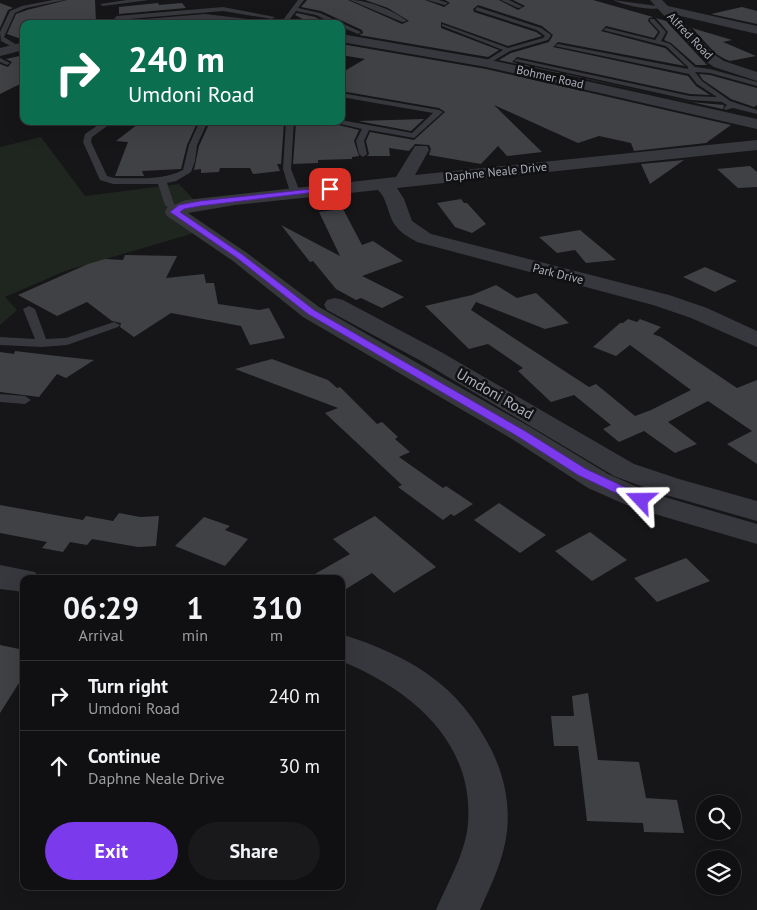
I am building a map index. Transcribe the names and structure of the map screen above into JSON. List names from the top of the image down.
{
  "streets": {
    "street": [
      "Alfred Road",
      "Bohmer Road",
      "Daphne Neale Drive",
      "Park Drive",
      "Umdoni Road"
    ]
  },
  "crossings": [
    ["Daphne Neale Drive", "Park Drive"],
    ["Daphne Neale Drive", "Umdoni Road"]
  ],
  "page": {
    "turn": ["240 m", "Umdoni Road"],
    "eta": [
      "06:29",
      "Arrival",
      "1",
      "min",
      "310",
      "m"
    ],
    "list": [
      {
        "name": "Turn right",
        "note": "Umdoni Road",
        "value": "240 m"
      },
      {
        "name": "Continue",
        "note": "Daphne Neale Drive",
        "value": "30 m"
      }
    ],
    "buttons": ["Exit", "Share"]
  }
}
